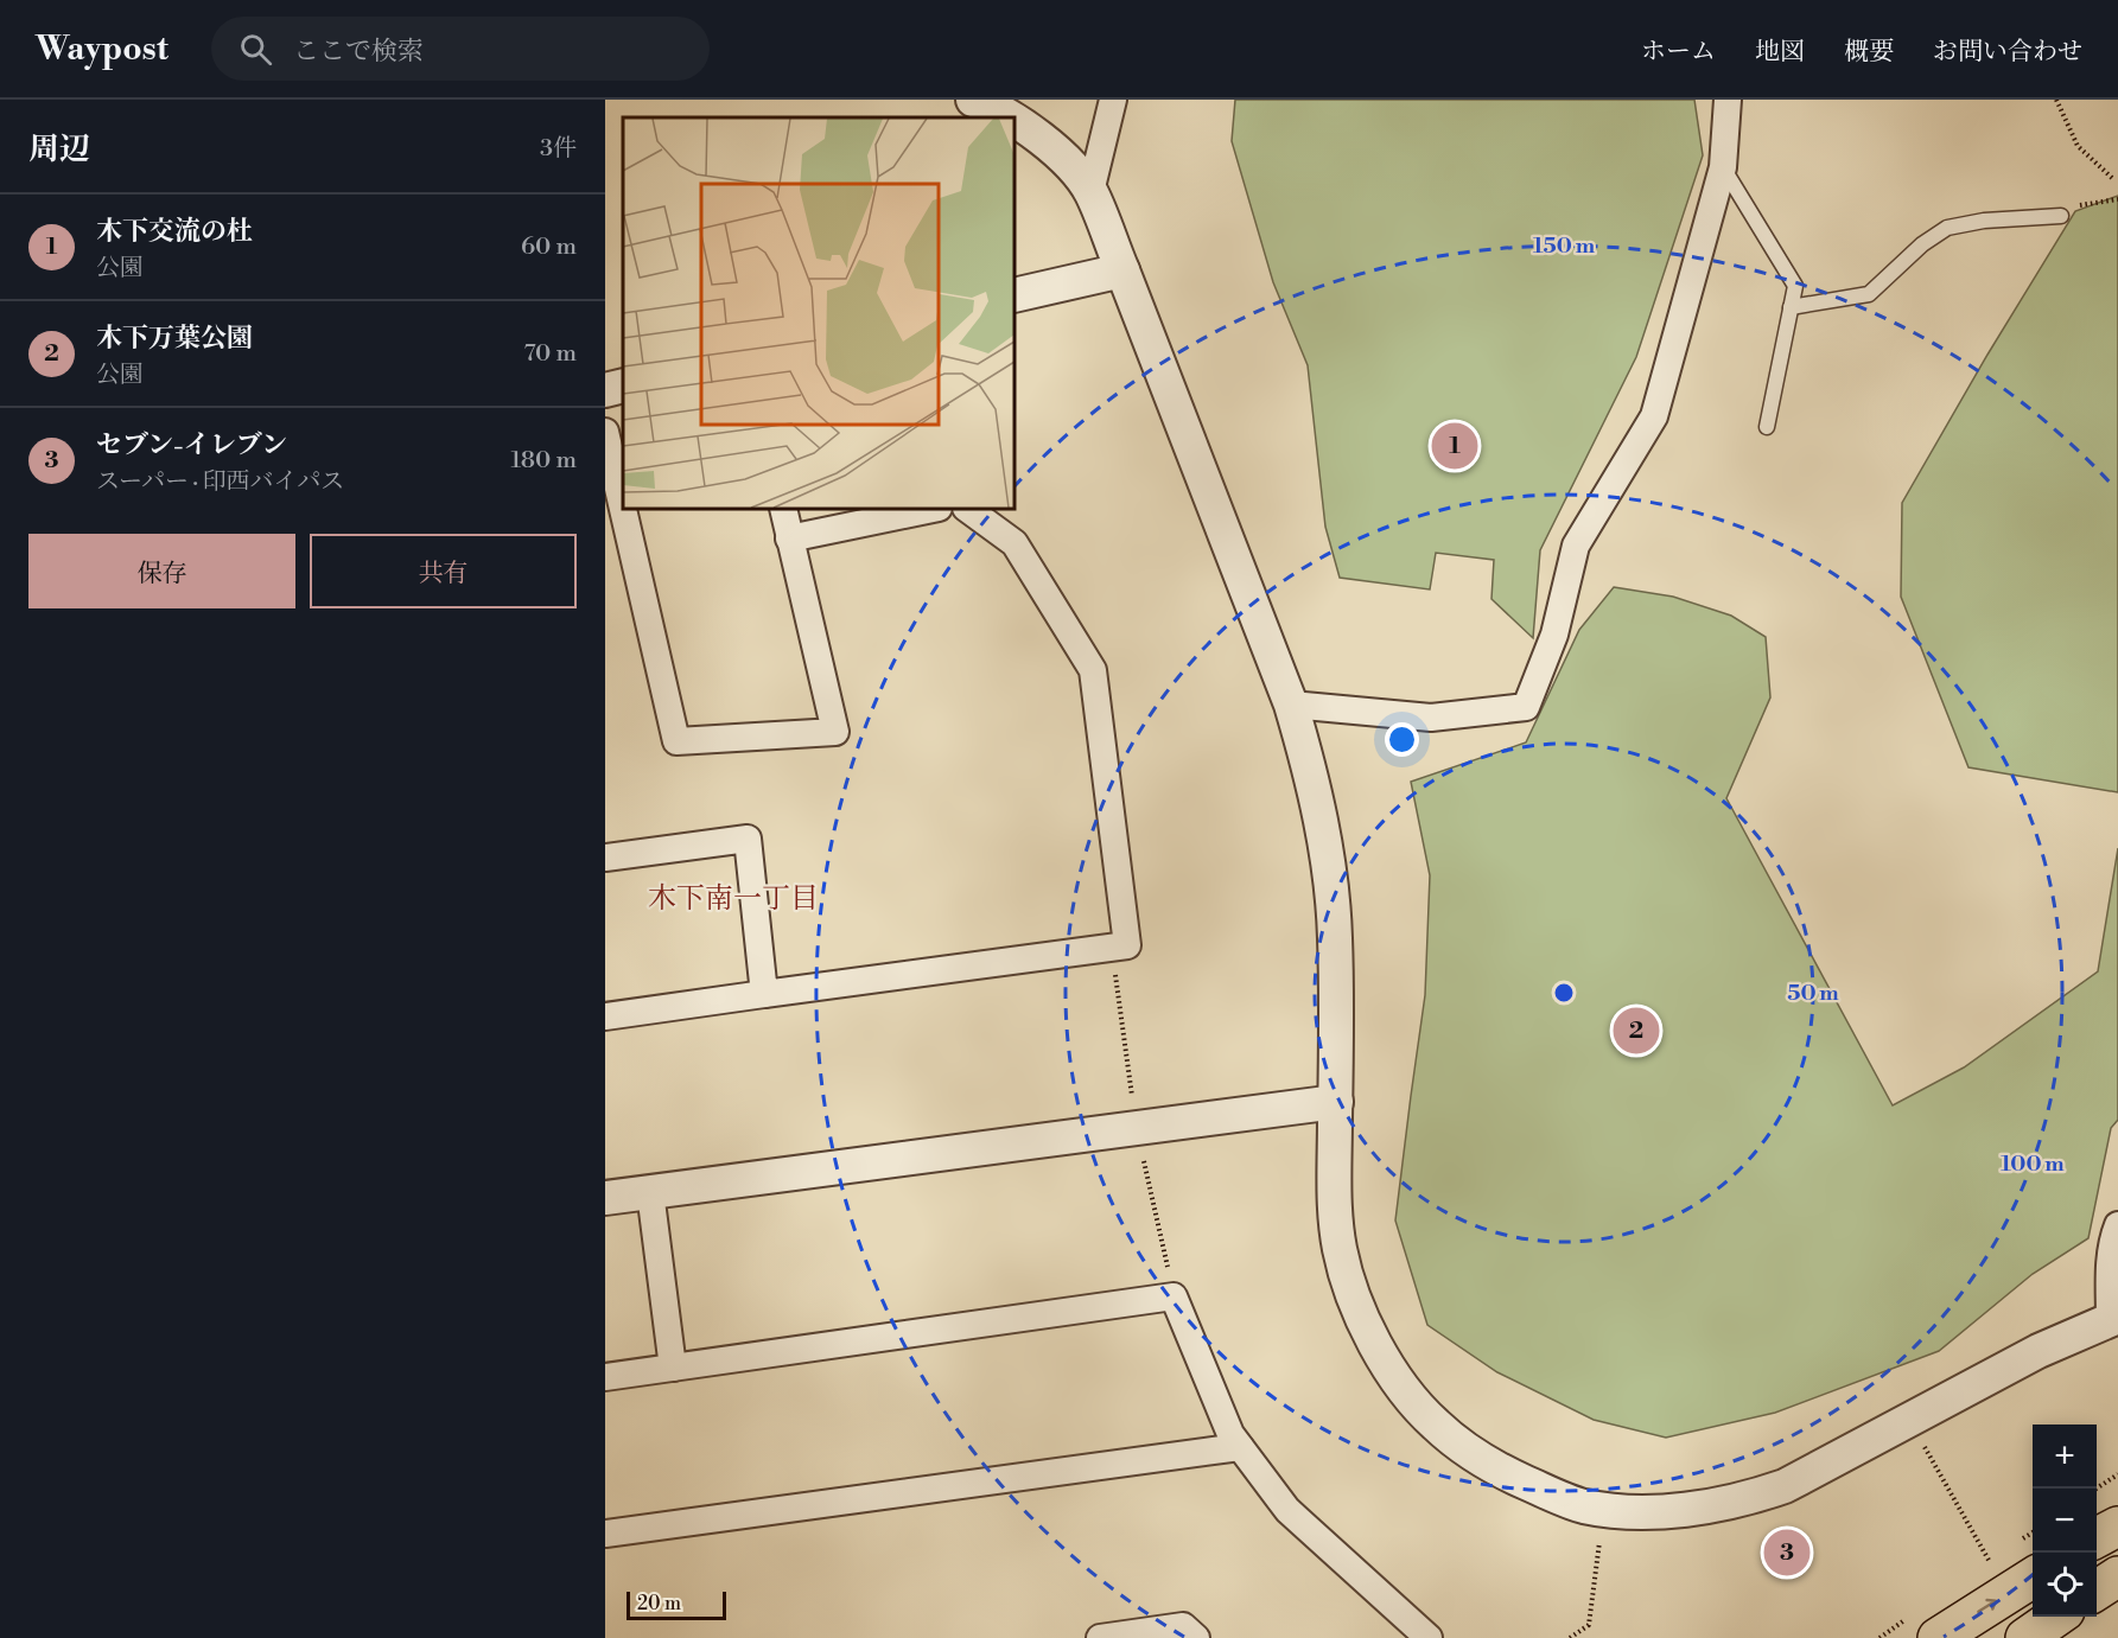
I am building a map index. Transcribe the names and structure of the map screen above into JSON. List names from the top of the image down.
{
  "districts": ["木下南一丁目"],
  "scale_bar": "20 m",
  "page": {
    "header": "Waypost",
    "search": "ここで検索",
    "nav": [
      "ホーム",
      "地図",
      "概要",
      "お問い合わせ"
    ],
    "heading": ["周辺", "3件"],
    "list": [
      {
        "mark": "1",
        "name": "木下交流の杜",
        "note": "公園",
        "value": "60 m"
      },
      {
        "mark": "2",
        "name": "木下万葉公園",
        "note": "公園",
        "value": "70 m"
      },
      {
        "mark": "3",
        "name": "セブン-イレブン",
        "note": "スーパー · 印西バイパス",
        "value": "180 m"
      }
    ],
    "pins": ["1", "2", "3"],
    "buttons": ["保存", "共有"],
    "map_buttons": ["+", "−"],
    "scale": "20 m"
  },
  "rings": ["150 m", "50 m", "100 m"]
}
